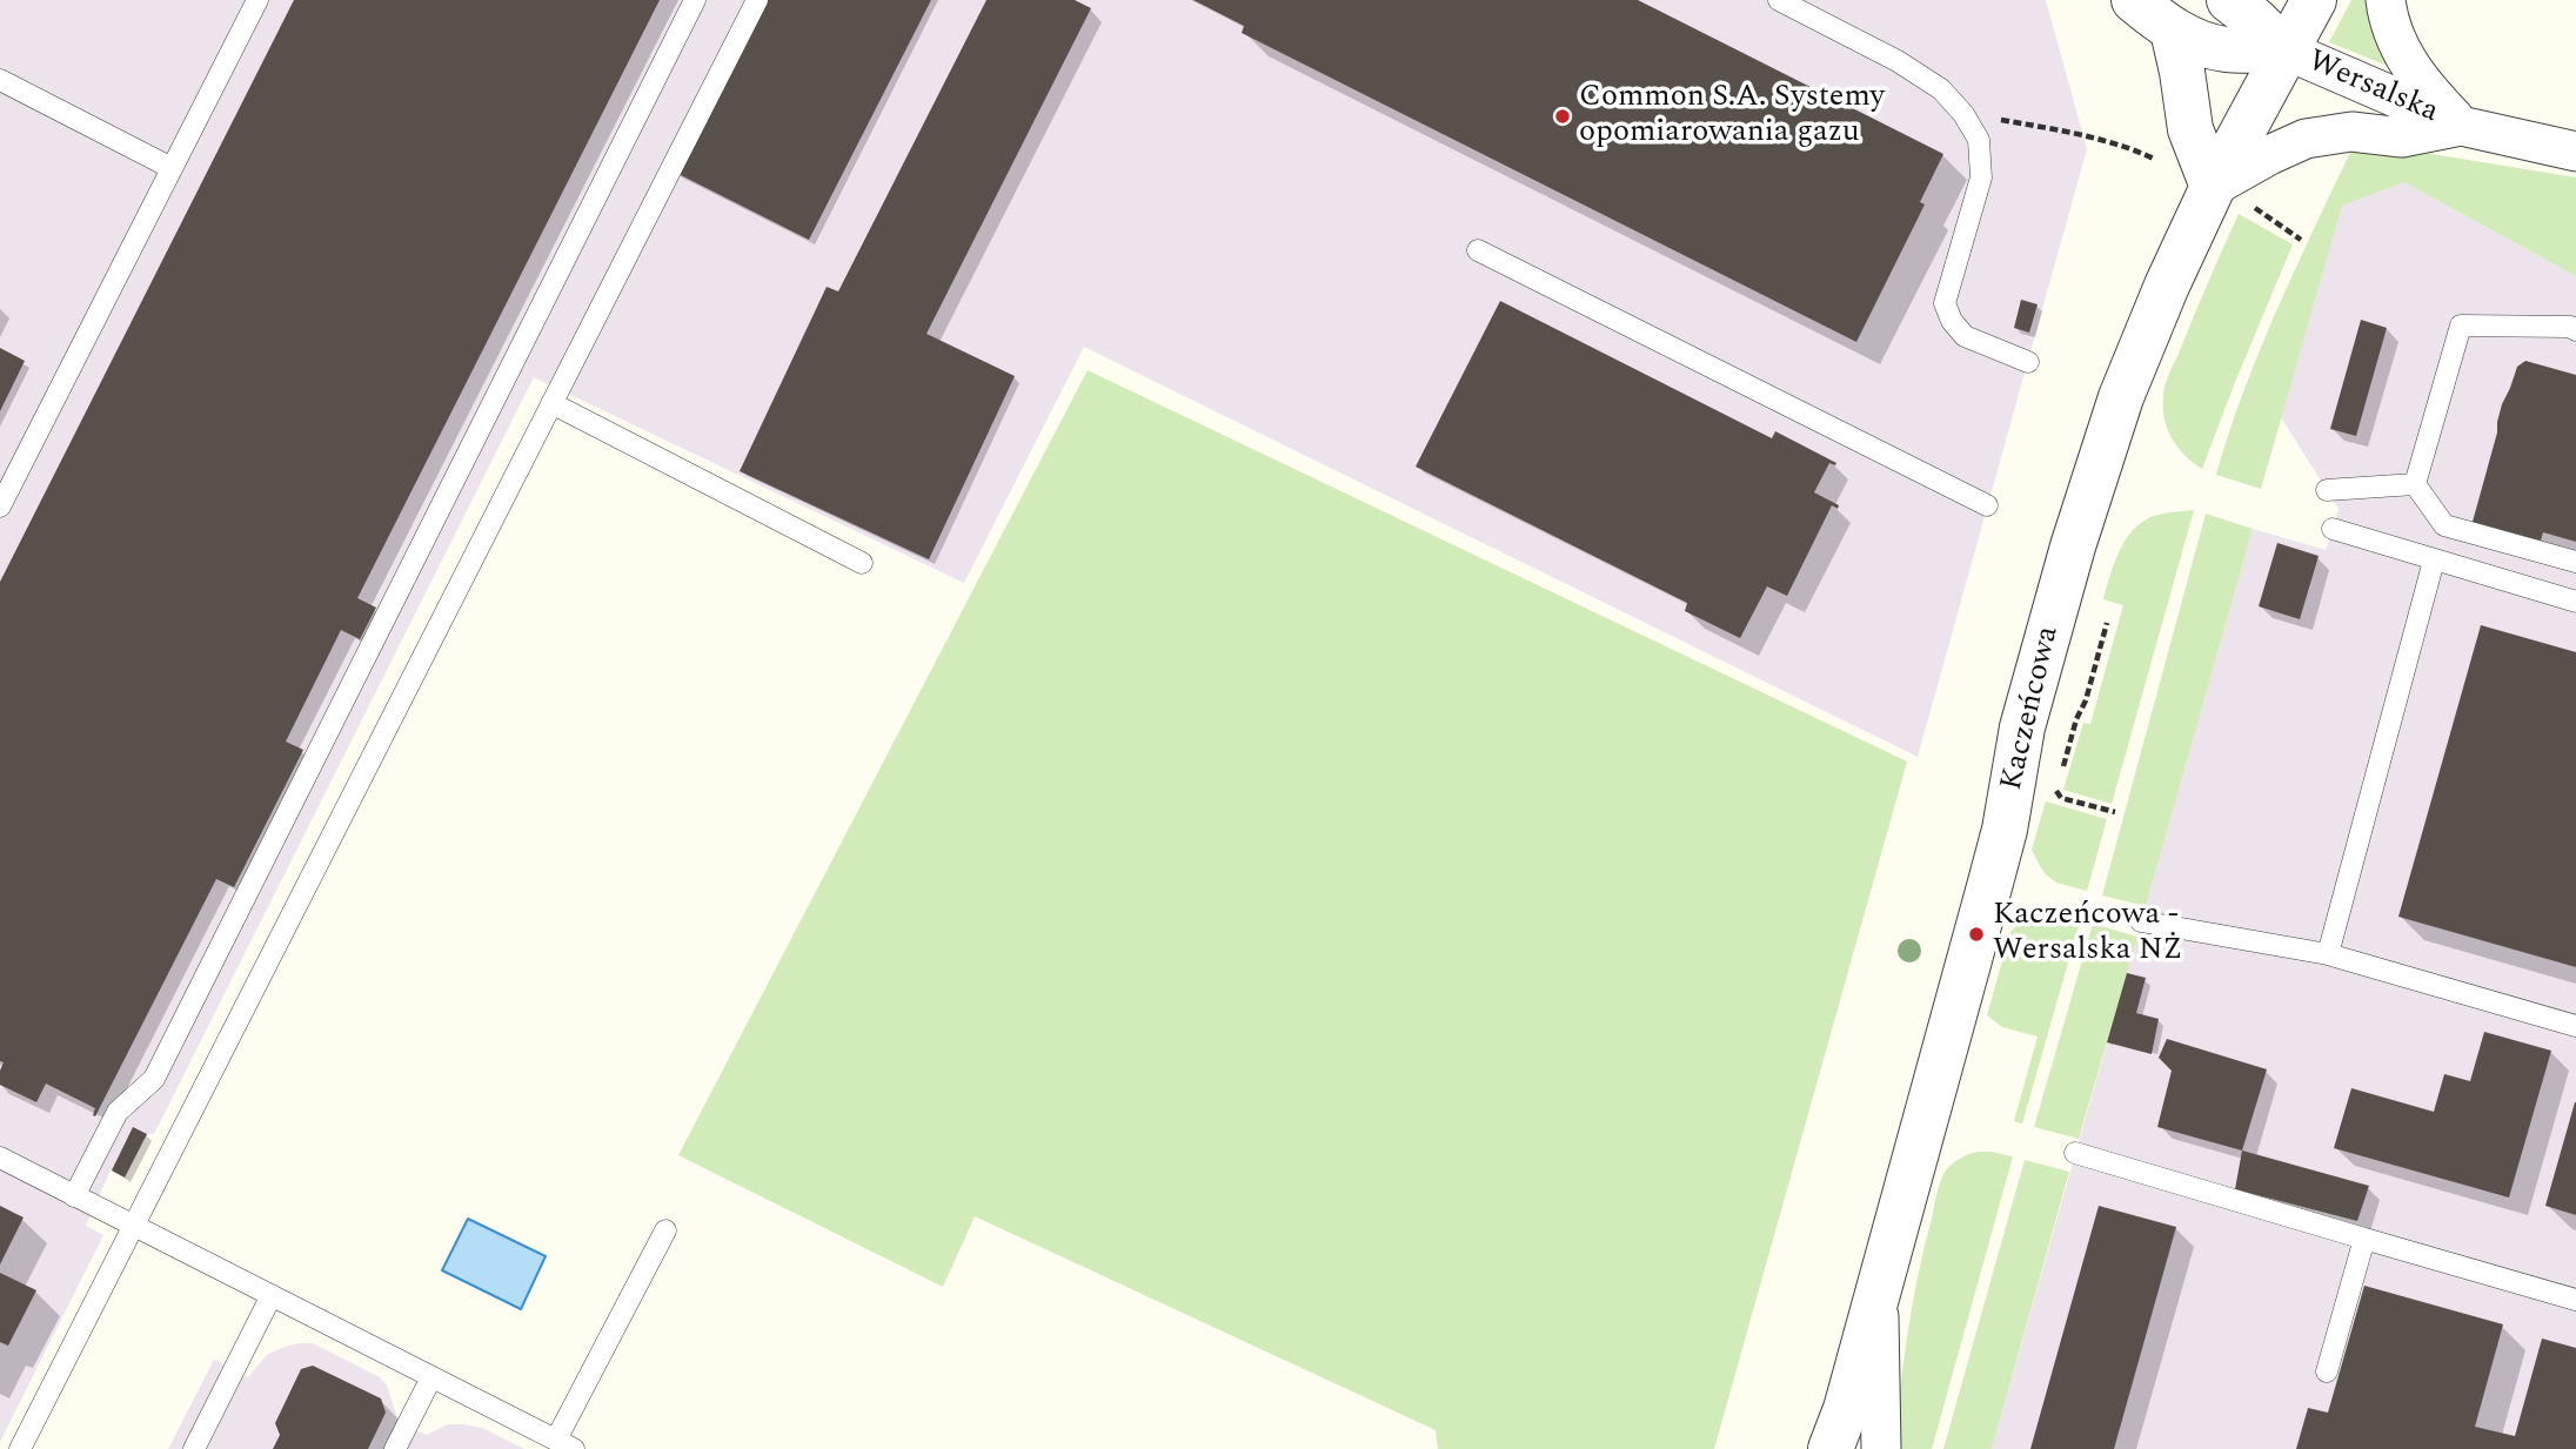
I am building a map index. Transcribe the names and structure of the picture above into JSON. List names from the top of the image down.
{
  "streets": {
    "street": ["Wersalska", "Kaczeńcowa"]
  },
  "crossings": [
    ["Wersalska", "Kaczeńcowa"]
  ],
  "places": ["Common S.A. Systemy opomiarowania gazu", "Kaczeńcowa - Wersalska NŻ"]
}
